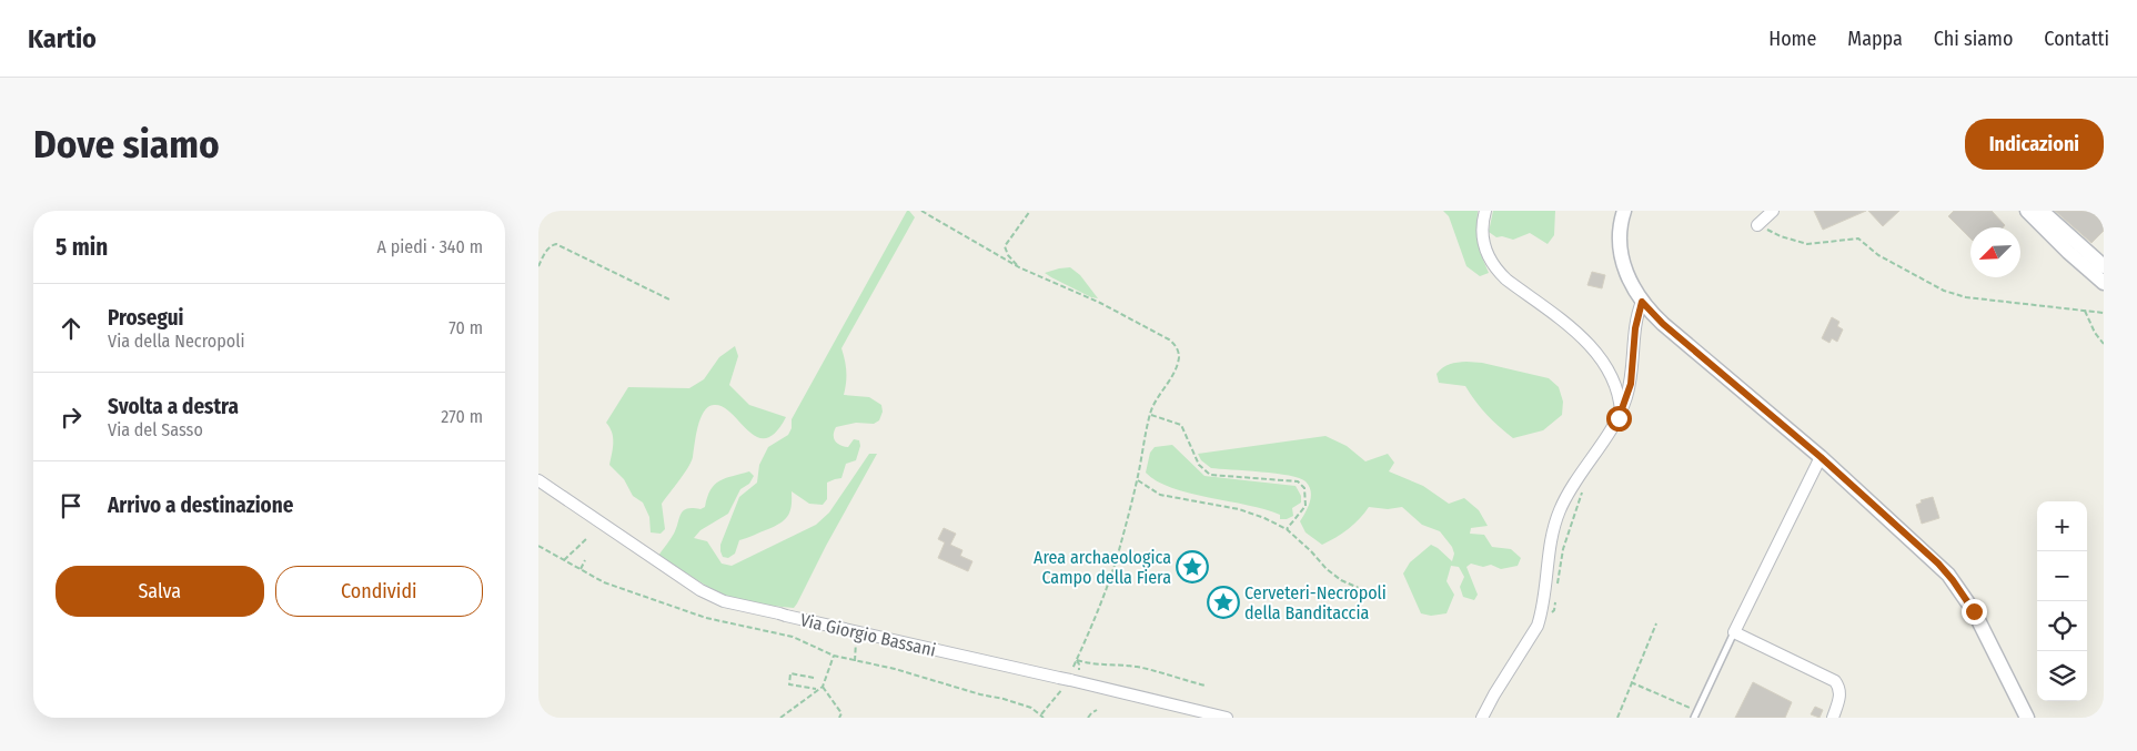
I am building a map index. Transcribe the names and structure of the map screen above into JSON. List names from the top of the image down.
{
  "streets": {
    "street": ["Via Giorgio Bassani"]
  },
  "places": {
    "place": ["Area archaeologica Campo della Fiera", "Cerveteri-Necropoli della Banditaccia"]
  },
  "north": "bottom left",
  "page": {
    "header": "Kartio",
    "nav": [
      "Home",
      "Mappa",
      "Chi siamo",
      "Contatti"
    ],
    "buttons": [
      "Indicazioni",
      ["Salva", "Condividi"]
    ],
    "title": "Dove siamo",
    "heading": ["5 min", "A piedi · 340 m"],
    "list": [
      ["Prosegui", "Via della Necropoli", "70 m"],
      ["Svolta a destra", "Via del Sasso", "270 m"],
      "Arrivo a destinazione"
    ],
    "map_buttons": ["+", "−"]
  }
}
